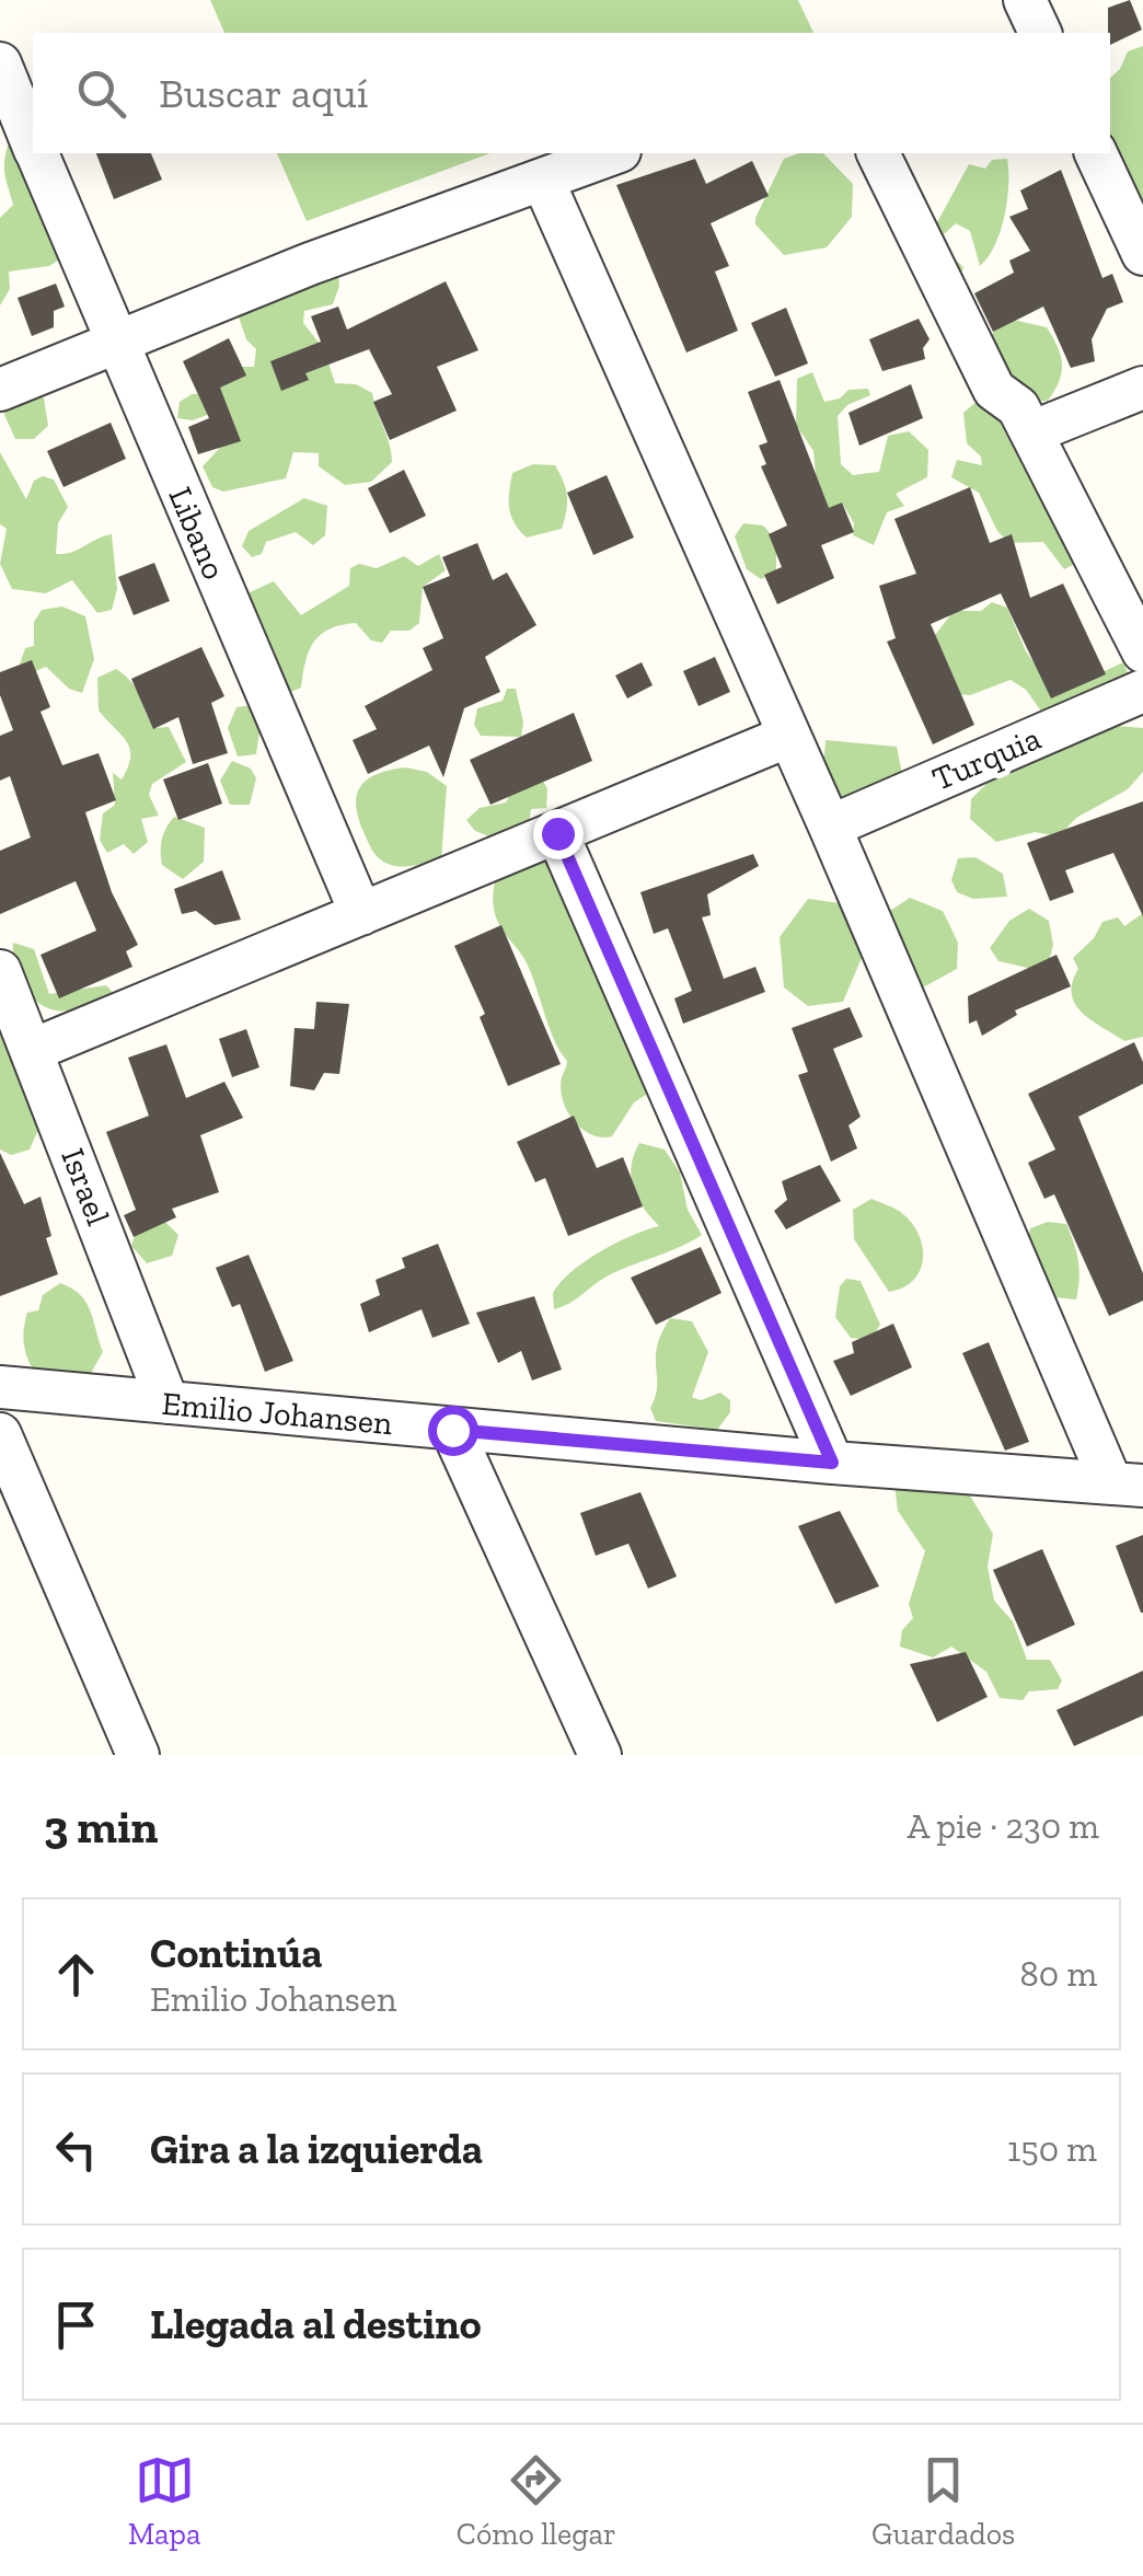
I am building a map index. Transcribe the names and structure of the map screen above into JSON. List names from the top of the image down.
{
  "streets": {
    "street": [
      "Libano",
      "Turquia",
      "Israel",
      "Emilio Johansen"
    ]
  },
  "crossings": [
    ["Israel", "Emilio Johansen"]
  ],
  "page": {
    "search": "Buscar aquí",
    "heading": ["3 min", "A pie · 230 m"],
    "list": [
      ["Continúa", "Emilio Johansen", "80 m"],
      ["Gira a la izquierda", "150 m"],
      "Llegada al destino"
    ],
    "nav": ["Mapa", "Cómo llegar", "Guardados"]
  }
}
